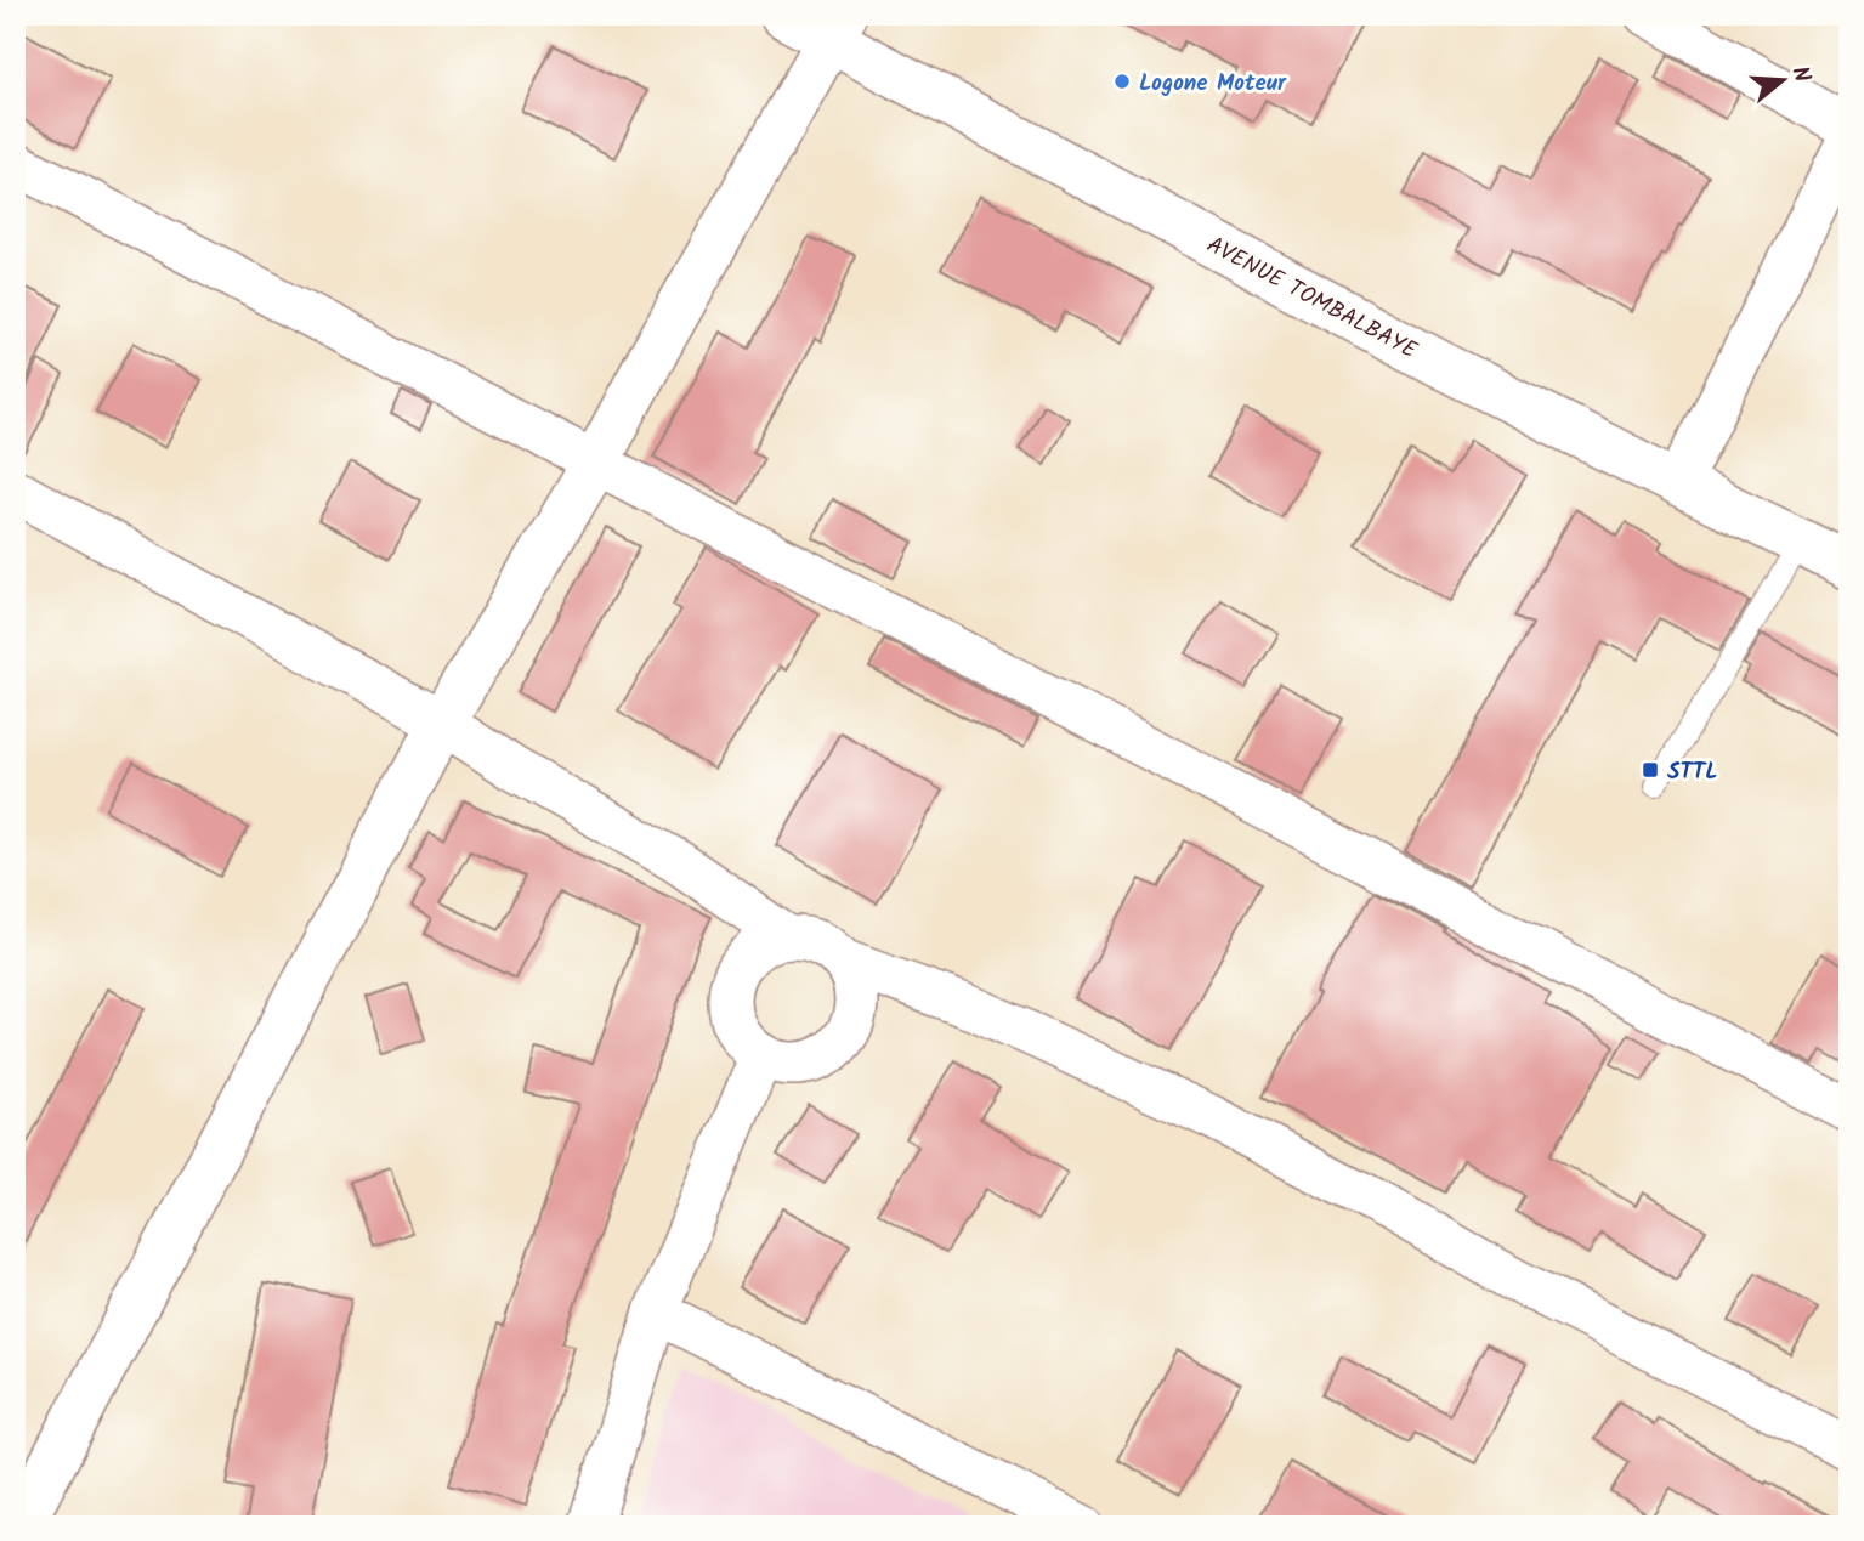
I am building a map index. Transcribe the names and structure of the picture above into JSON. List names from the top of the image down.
{
  "streets": {
    "street": ["AVENUE TOMBALBAYE"]
  },
  "places": {
    "other": ["Logone Moteur"],
    "transit": ["STTL"]
  },
  "north": "right"
}
